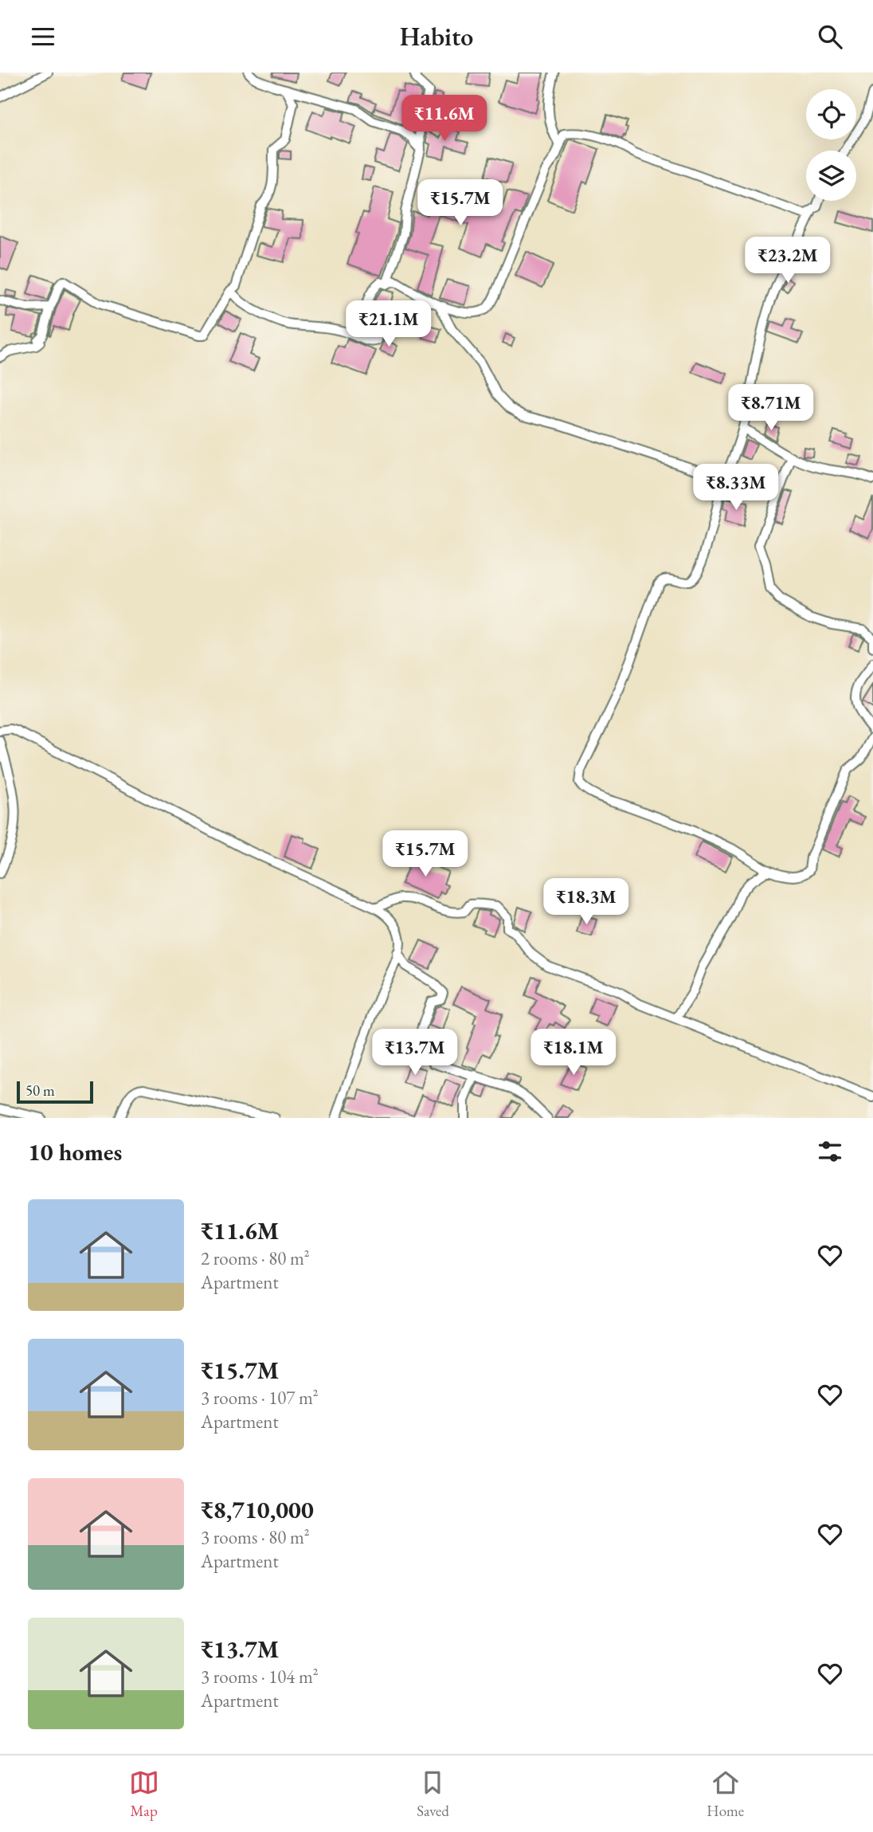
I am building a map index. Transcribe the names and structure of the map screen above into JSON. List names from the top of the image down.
{
  "scale_bar": "50 m",
  "page": {
    "header": "Habito",
    "price": [
      "₹11.6M",
      "₹15.7M",
      "₹23.2M",
      "₹21.1M",
      "₹8.71M",
      "₹8.33M",
      "₹15.7M",
      "₹18.3M",
      "₹13.7M",
      "₹18.1M"
    ],
    "scale": "50 m",
    "heading": "10 homes",
    "list": [
      {
        "name": "₹11.6M",
        "note": "2 rooms · 80 m² · Apartment"
      },
      {
        "name": "₹15.7M",
        "note": "3 rooms · 107 m² · Apartment"
      },
      {
        "name": "₹8,710,000",
        "note": "3 rooms · 80 m² · Apartment"
      },
      {
        "name": "₹13.7M",
        "note": "3 rooms · 104 m² · Apartment"
      }
    ],
    "tabs": ["Map", "Saved", "Home"]
  }
}
